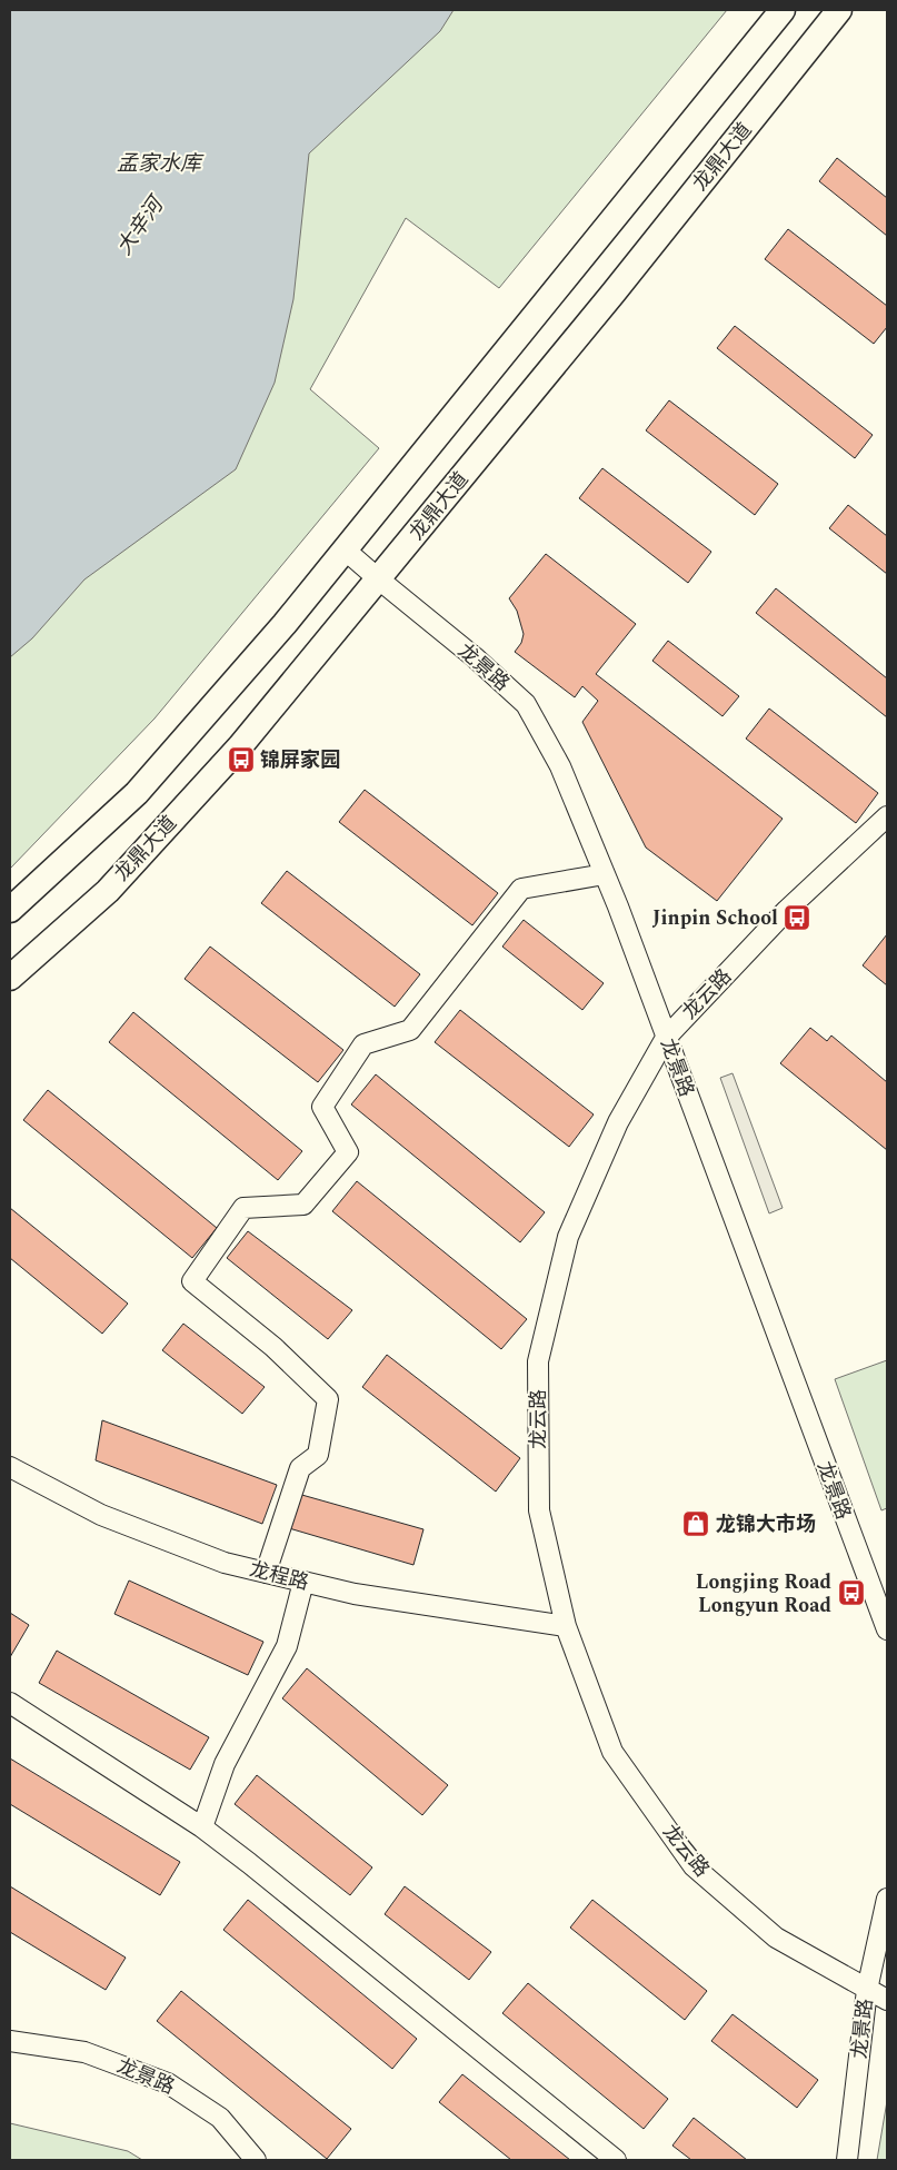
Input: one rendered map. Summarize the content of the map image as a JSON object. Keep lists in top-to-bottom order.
{
  "streets": {
    "main road": ["龙鼎大道"],
    "street": ["龙景路", "龙云路", "龙程路"]
  },
  "crossings": [
    ["龙鼎大道", "龙景路"],
    ["龙景路", "龙云路"],
    ["龙云路", "龙程路"]
  ],
  "water": ["孟家水库", "大辛河"],
  "places": {
    "bus stop": ["锦屏家园", "Jinpin School", "Longjing Road Longyun Road"],
    "shop": ["龙锦大市场"]
  }
}
